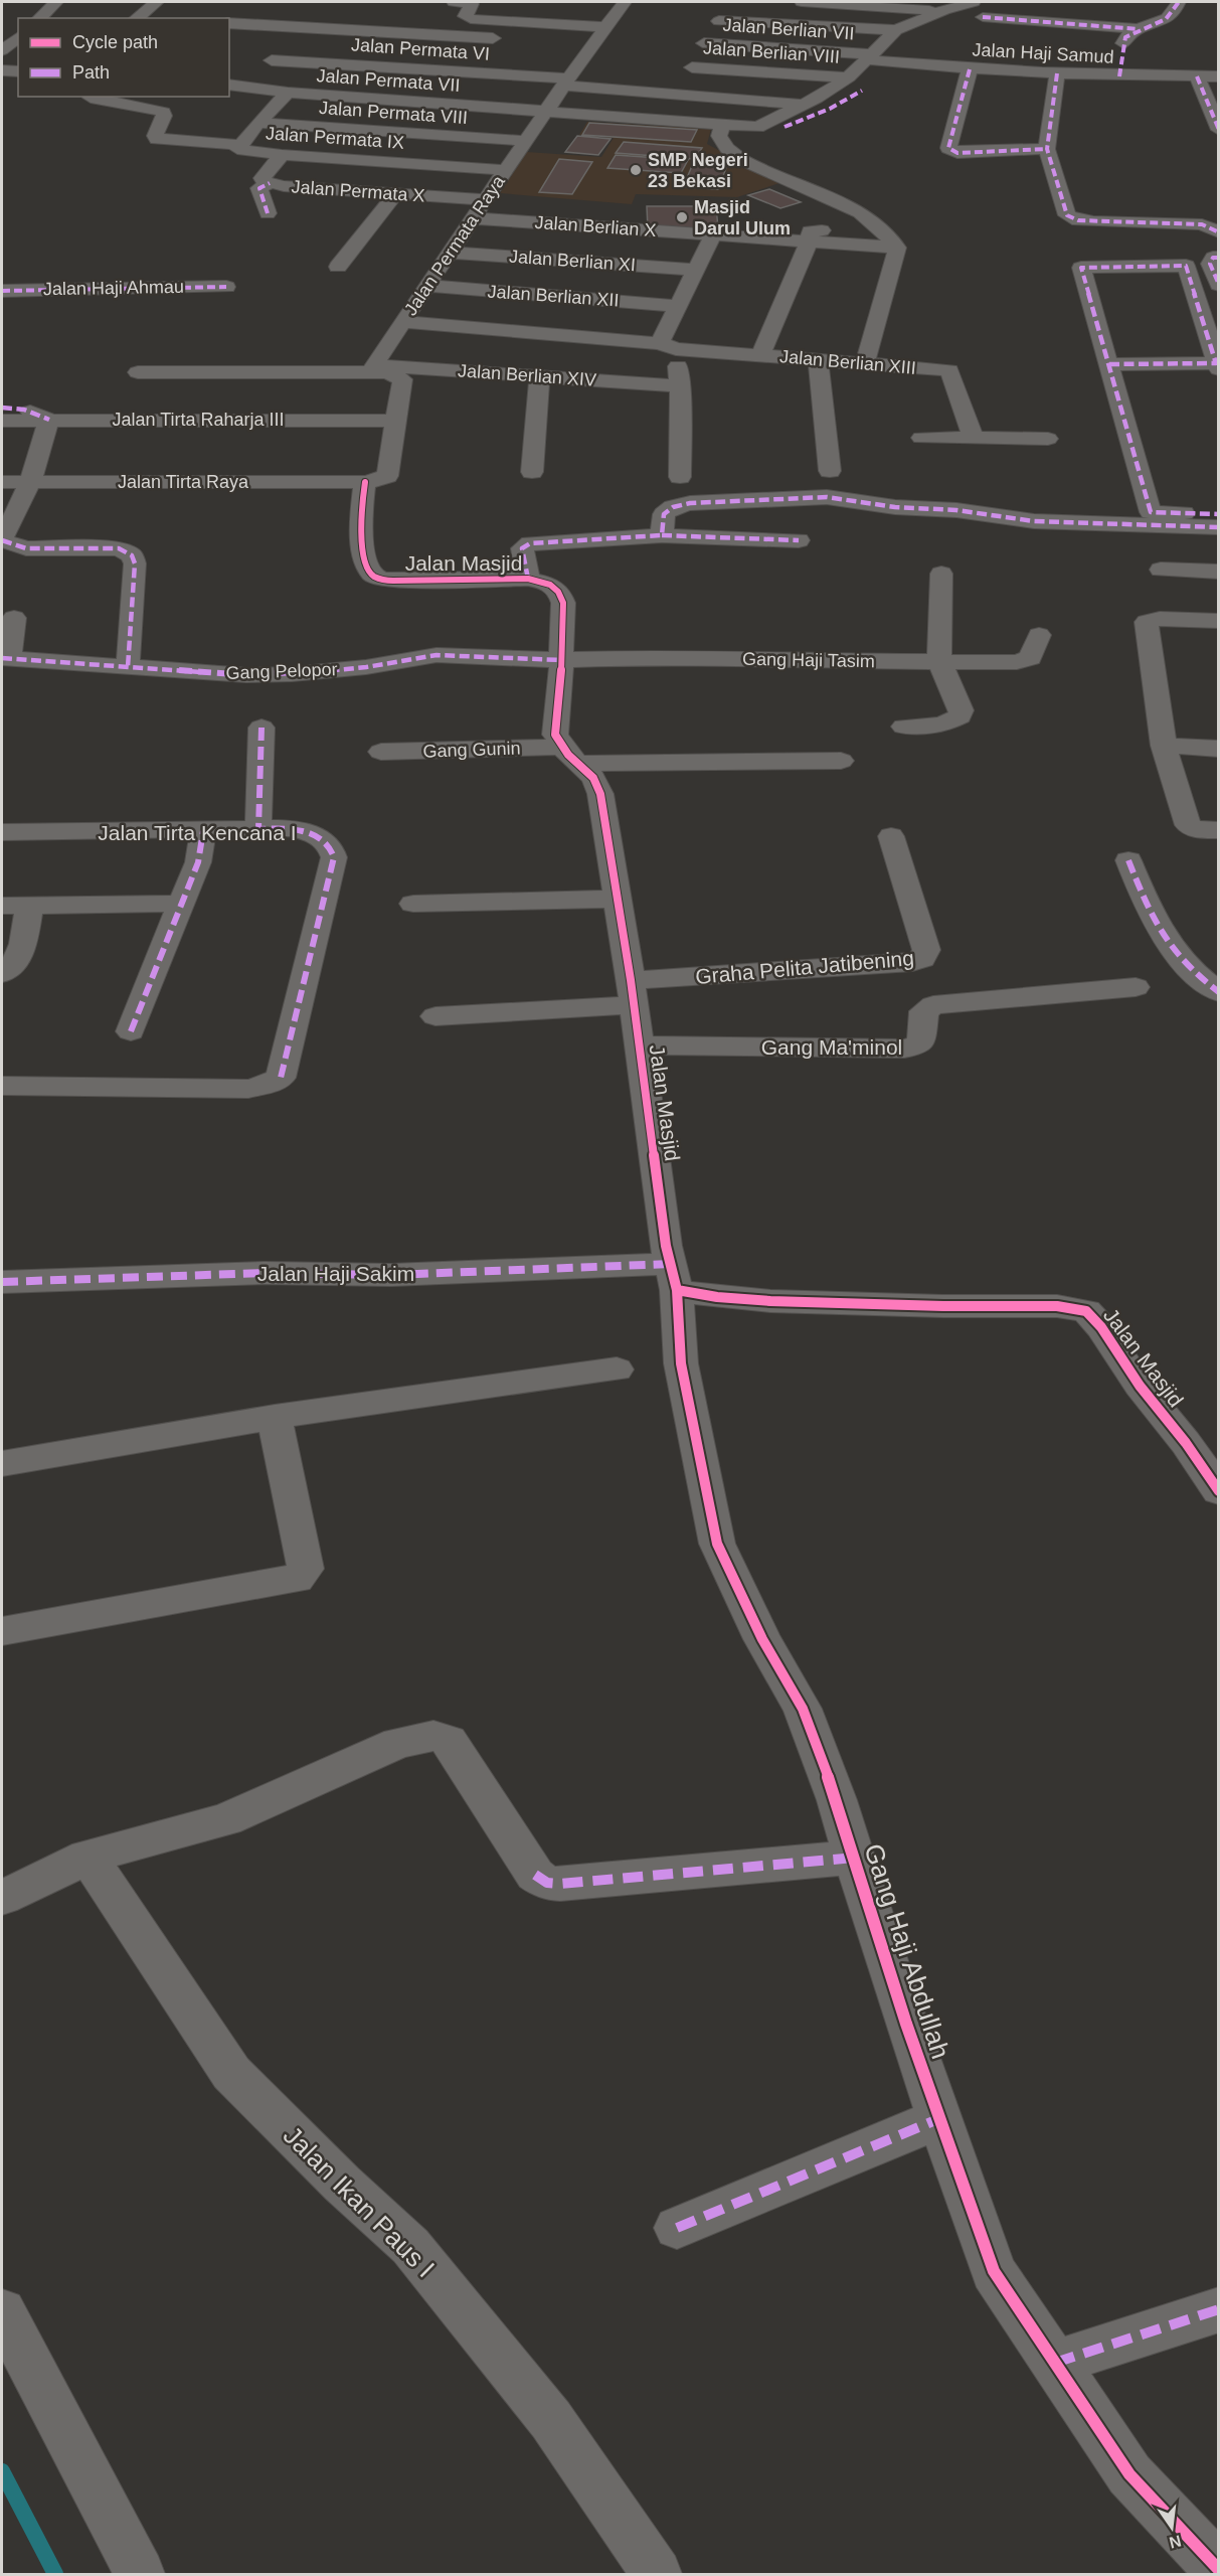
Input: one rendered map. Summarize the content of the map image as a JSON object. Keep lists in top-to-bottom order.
{
  "streets": {
    "street": [
      "Jalan Berlian VII",
      "Jalan Permata VI",
      "Jalan Berlian VIII",
      "Jalan Haji Samud",
      "Jalan Permata VII",
      "Jalan Permata VIII",
      "Jalan Permata IX",
      "Jalan Permata X",
      "Jalan Berlian X",
      "Jalan Permata Raya",
      "Jalan Berlian XI",
      "Jalan Haji Ahmau",
      "Jalan Berlian XII",
      "Jalan Berlian XIII",
      "Jalan Berlian XIV",
      "Jalan Tirta Raharja III",
      "Jalan Tirta Raya",
      "Jalan Masjid",
      "Gang Haji Tasim",
      "Gang Pelopor",
      "Gang Gunin",
      "Jalan Tirta Kencana I",
      "Graha Pelita Jatibening",
      "Gang Ma'minol",
      "Jalan Haji Sakim",
      "Gang Haji Abdullah",
      "Jalan Ikan Paus I"
    ]
  },
  "crossings": [
    ["Jalan Berlian VII", "Jalan Haji Samud"],
    ["Jalan Permata VI", "Jalan Permata VII"],
    ["Jalan Permata VI", "Jalan Permata Raya"],
    ["Jalan Permata VII", "Jalan Permata IX"],
    ["Jalan Permata VII", "Jalan Permata Raya"],
    ["Jalan Permata VIII", "Jalan Permata IX"],
    ["Jalan Permata VIII", "Jalan Permata Raya"],
    ["Jalan Permata IX", "Jalan Permata X"],
    ["Jalan Permata IX", "Jalan Permata Raya"],
    ["Jalan Permata X", "Jalan Permata Raya"],
    ["Jalan Berlian X", "Jalan Permata Raya"],
    ["Jalan Permata Raya", "Jalan Berlian XI"],
    ["Jalan Permata Raya", "Jalan Berlian XII"],
    ["Jalan Permata Raya", "Jalan Berlian XIII"],
    ["Jalan Permata Raya", "Jalan Berlian XIV"],
    ["Jalan Tirta Raya", "Jalan Masjid"],
    ["Jalan Masjid", "Gang Haji Tasim"],
    ["Jalan Masjid", "Gang Pelopor"],
    ["Jalan Masjid", "Gang Gunin"],
    ["Jalan Masjid", "Graha Pelita Jatibening"],
    ["Jalan Masjid", "Gang Ma'minol"],
    ["Jalan Masjid", "Jalan Haji Sakim"],
    ["Jalan Masjid", "Gang Haji Abdullah"],
    ["Gang Haji Tasim", "Gang Pelopor"],
    ["Jalan Haji Sakim", "Gang Haji Abdullah"]
  ],
  "places": ["SMP Negeri 23 Bekasi", "Masjid Darul Ulum"],
  "legend": ["Cycle path", "Path"],
  "north": "bottom"
}
